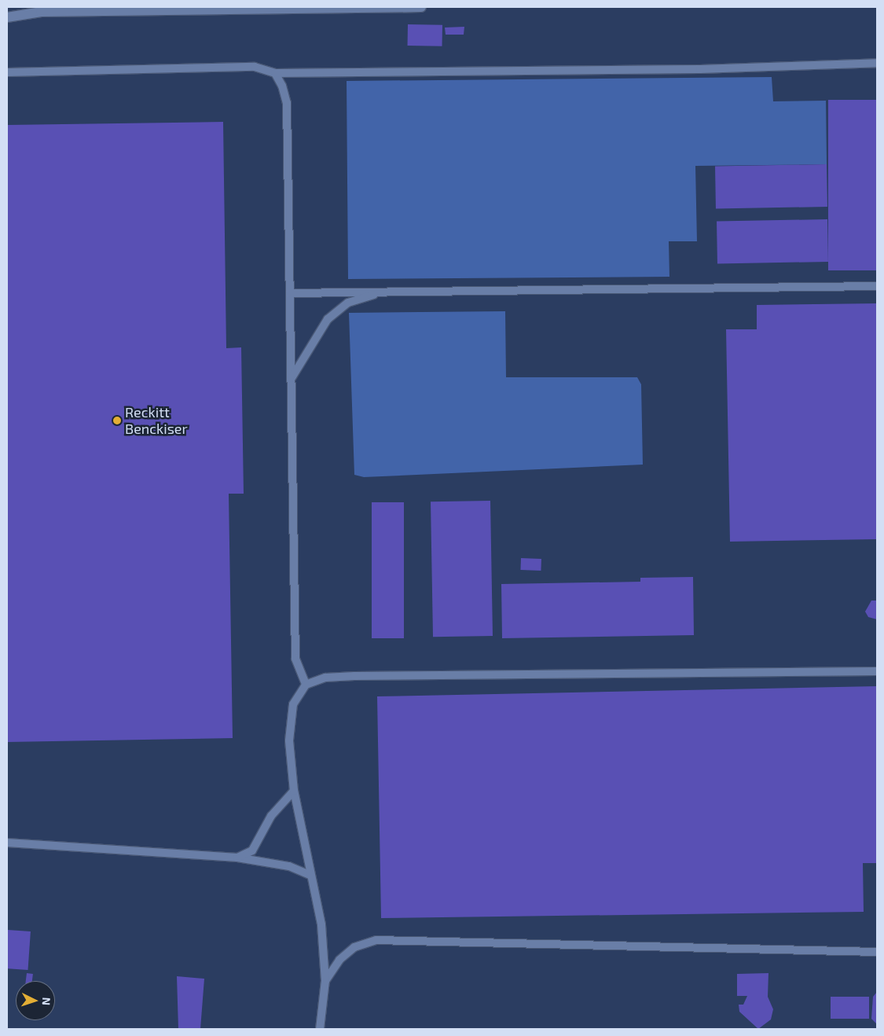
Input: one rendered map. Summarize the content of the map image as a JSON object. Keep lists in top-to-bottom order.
{
  "places": ["Reckitt Benckiser"],
  "north": "right"
}
